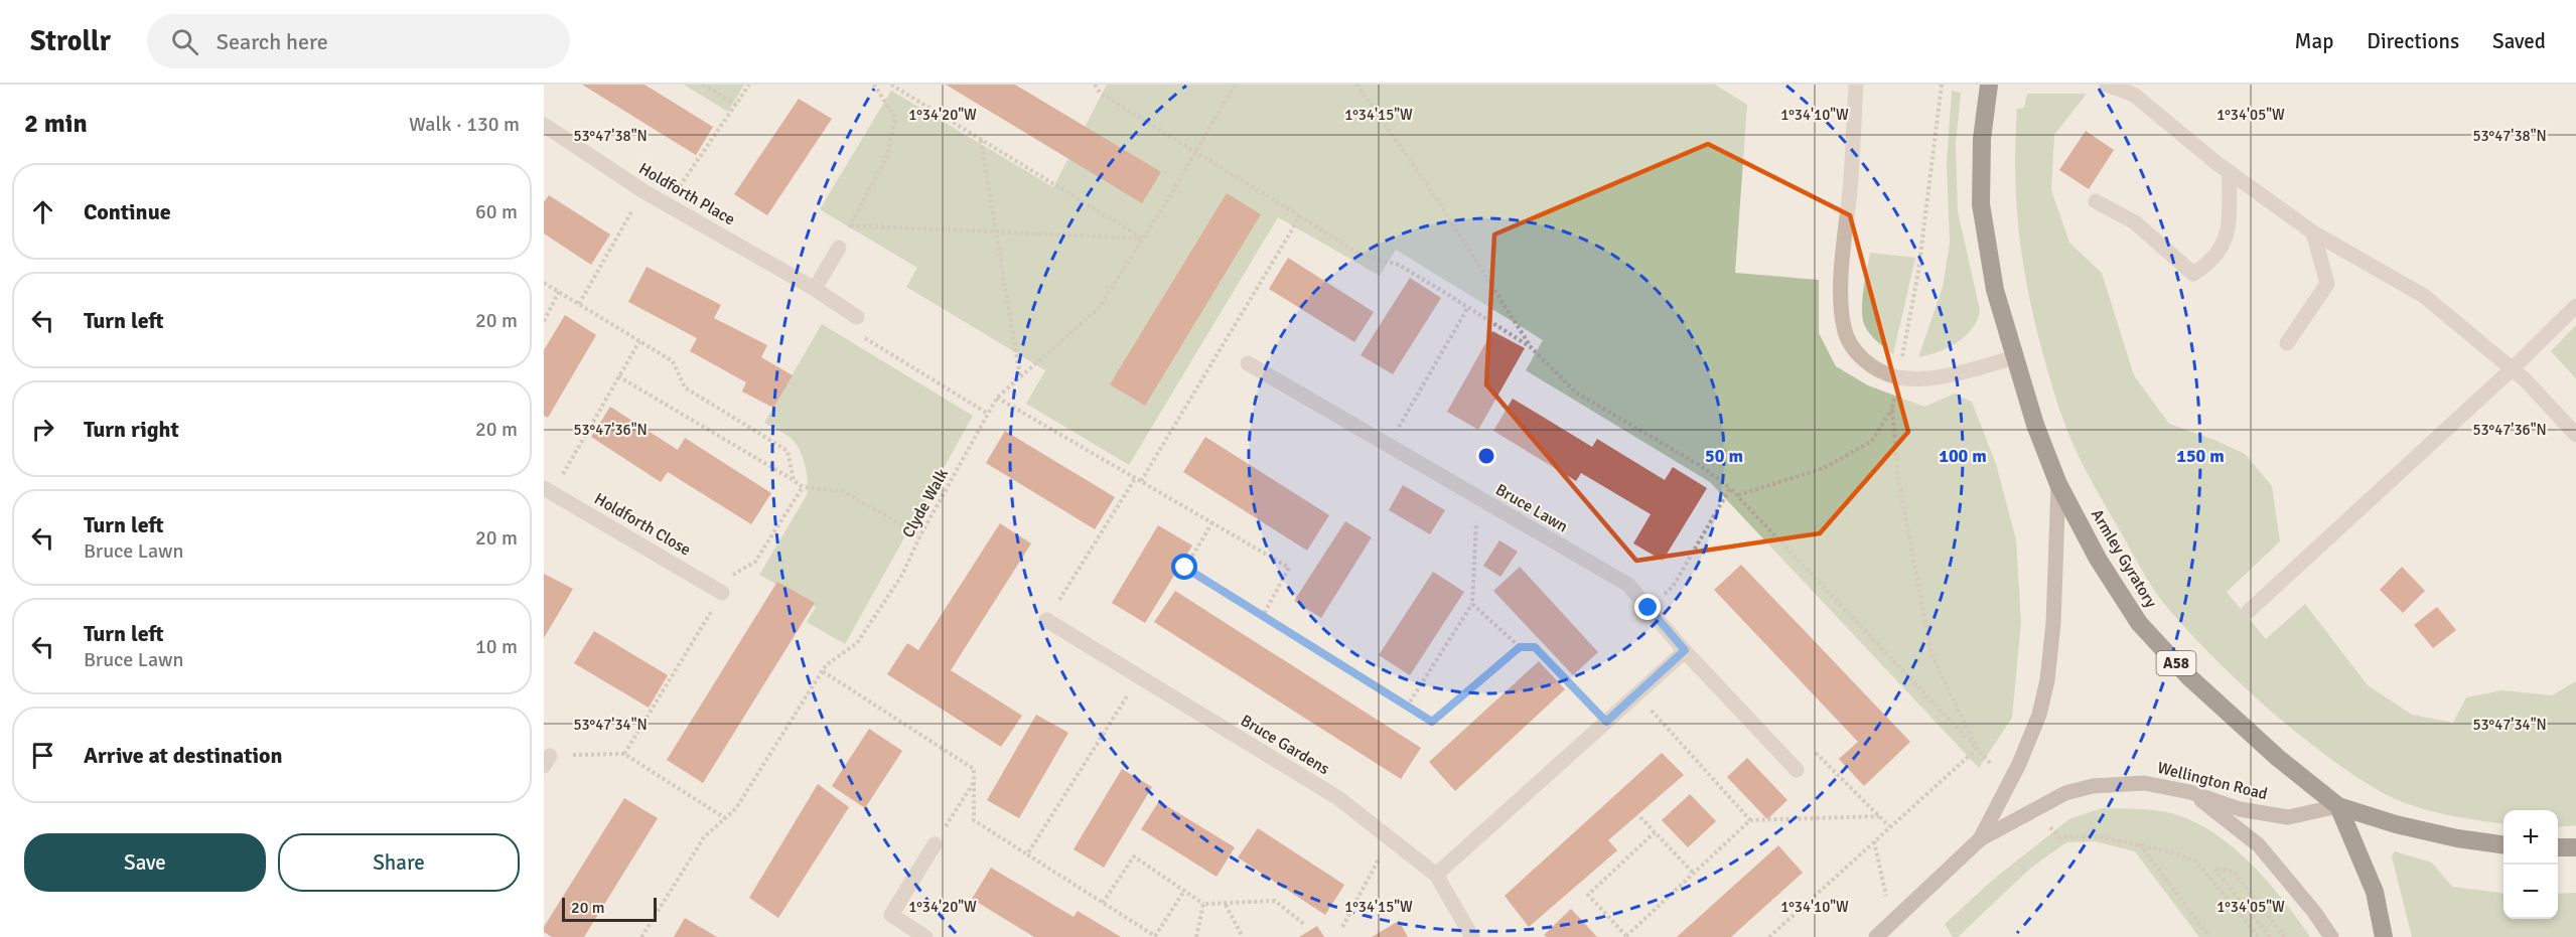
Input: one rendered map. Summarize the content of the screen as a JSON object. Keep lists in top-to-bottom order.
{
  "streets": {
    "highway": ["Armley Gyratory", "A58"],
    "main road": ["Wellington Road"],
    "street": [
      "Holdforth Place",
      "Bruce Lawn",
      "Holdforth Close",
      "Bruce Gardens"
    ],
    "path": ["Clyde Walk"]
  },
  "crossings": [
    ["Armley Gyratory", "A58"],
    ["Armley Gyratory", "Wellington Road"],
    ["A58", "Wellington Road"]
  ],
  "scale_bar": "20 m",
  "page": {
    "header": "Strollr",
    "search": "Search here",
    "nav": ["Map", "Directions", "Saved"],
    "heading": ["2 min", "Walk · 130 m"],
    "list": [
      ["Continue", "60 m"],
      ["Turn left", "20 m"],
      ["Turn right", "20 m"],
      ["Turn left", "Bruce Lawn", "20 m"],
      ["Turn left", "Bruce Lawn", "10 m"],
      "Arrive at destination"
    ],
    "map_buttons": ["+", "−"],
    "buttons": ["Save", "Share"],
    "scale": "20 m"
  },
  "coordinates": [
    "1°34'20\"W",
    "1°34'15\"W",
    "1°34'10\"W",
    "1°34'05\"W",
    "53°47'38\"N",
    "53°47'36\"N",
    "53°47'34\"N"
  ],
  "rings": ["50 m", "100 m", "150 m"]
}
